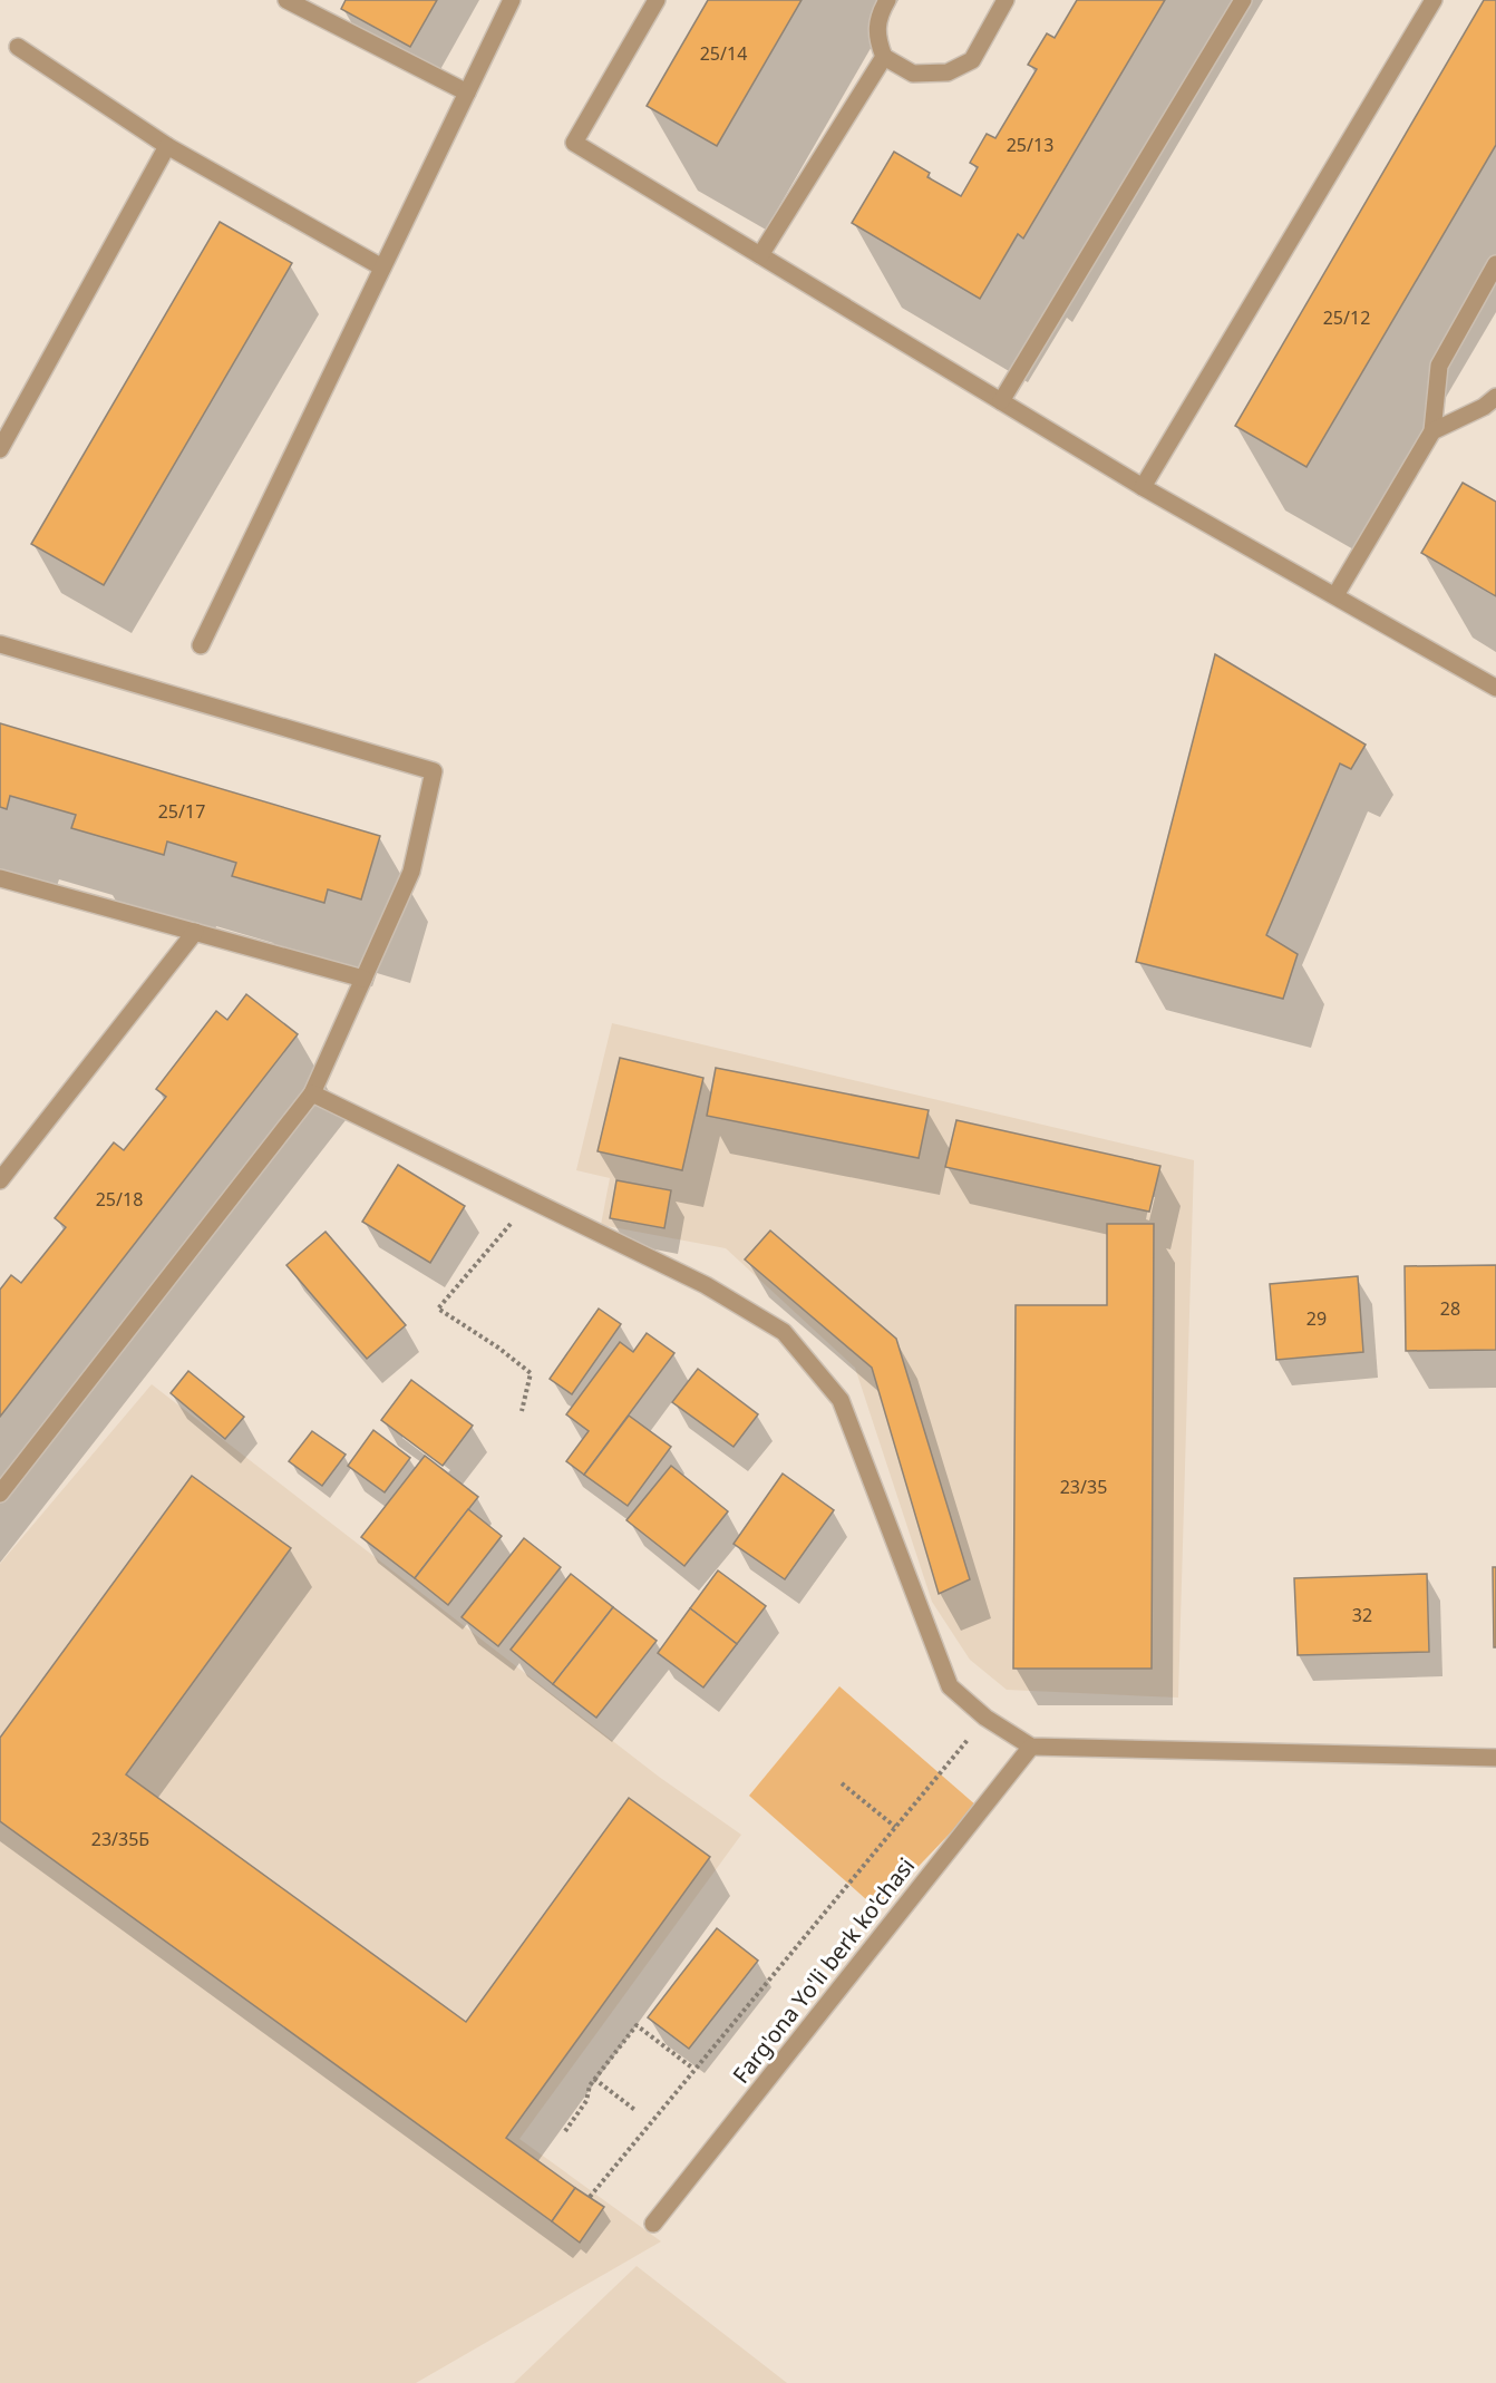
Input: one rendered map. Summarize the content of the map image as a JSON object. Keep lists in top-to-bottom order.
{
  "streets": {
    "street": ["Farg'ona Yo'li berk ko'chasi"]
  },
  "house_numbers": [
    "25/14",
    "25/13",
    "25/12",
    "25/17",
    "25/18",
    "28",
    "29",
    "23/35",
    "32",
    "23/35Б"
  ]
}
